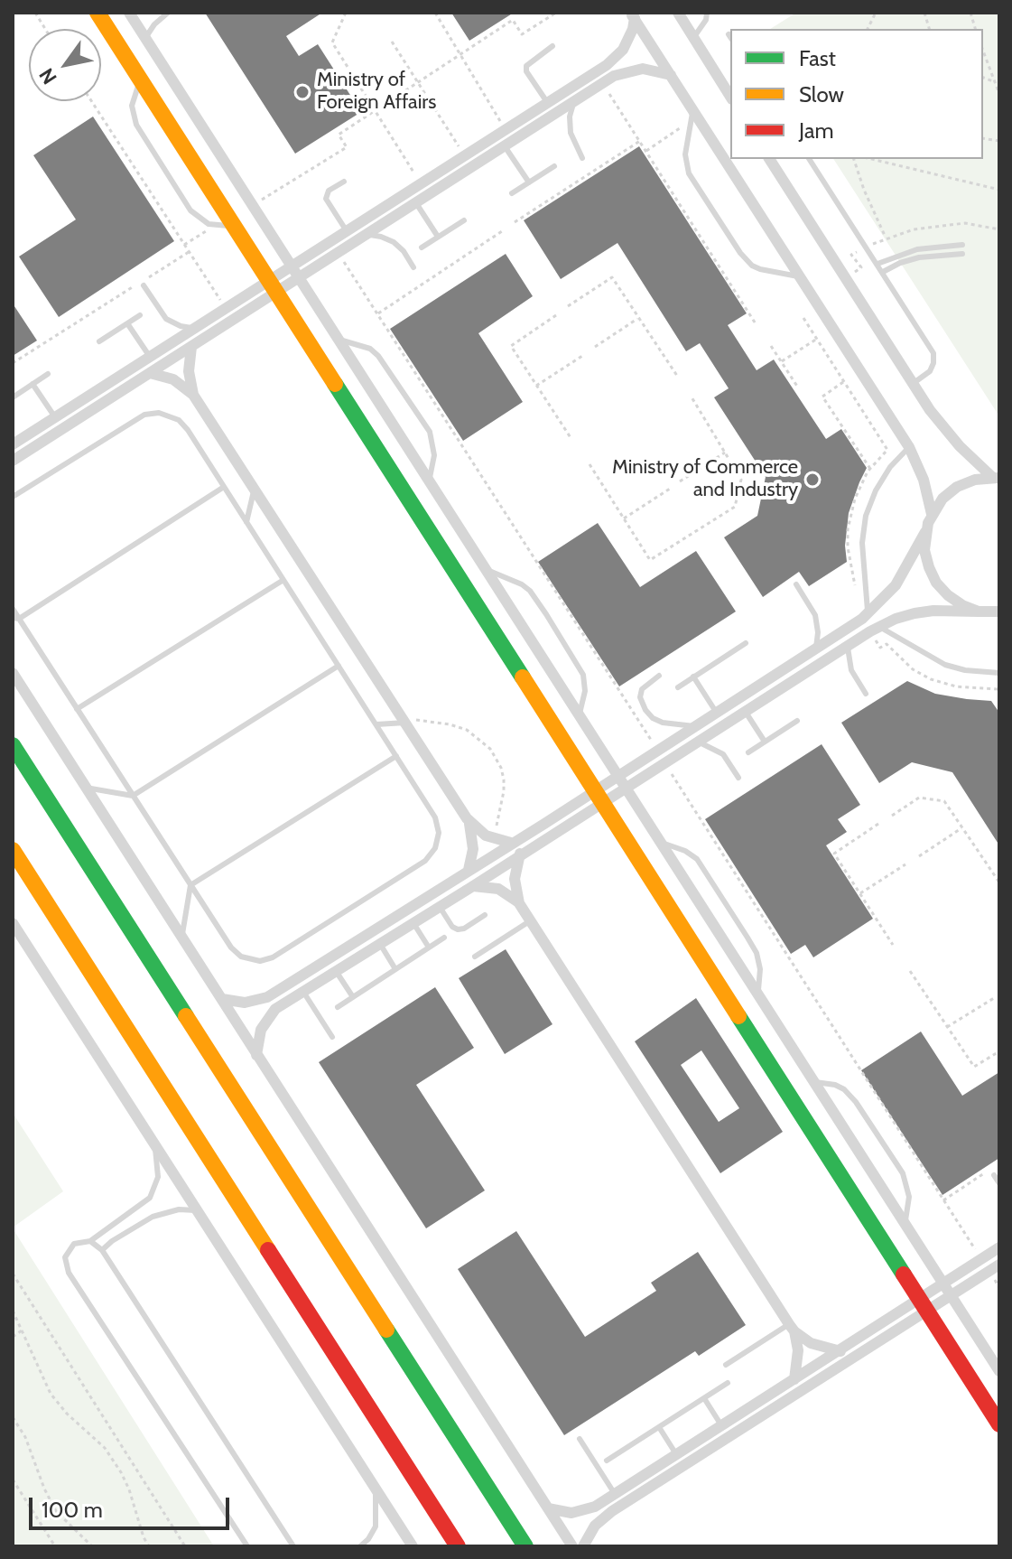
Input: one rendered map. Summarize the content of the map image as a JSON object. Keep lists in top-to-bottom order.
{
  "places": ["Ministry of Foreign Affairs", "Ministry of Commerce and Industry"],
  "legend": ["Fast", "Slow", "Jam"],
  "scale_bar": "100 m",
  "north": "bottom left"
}
